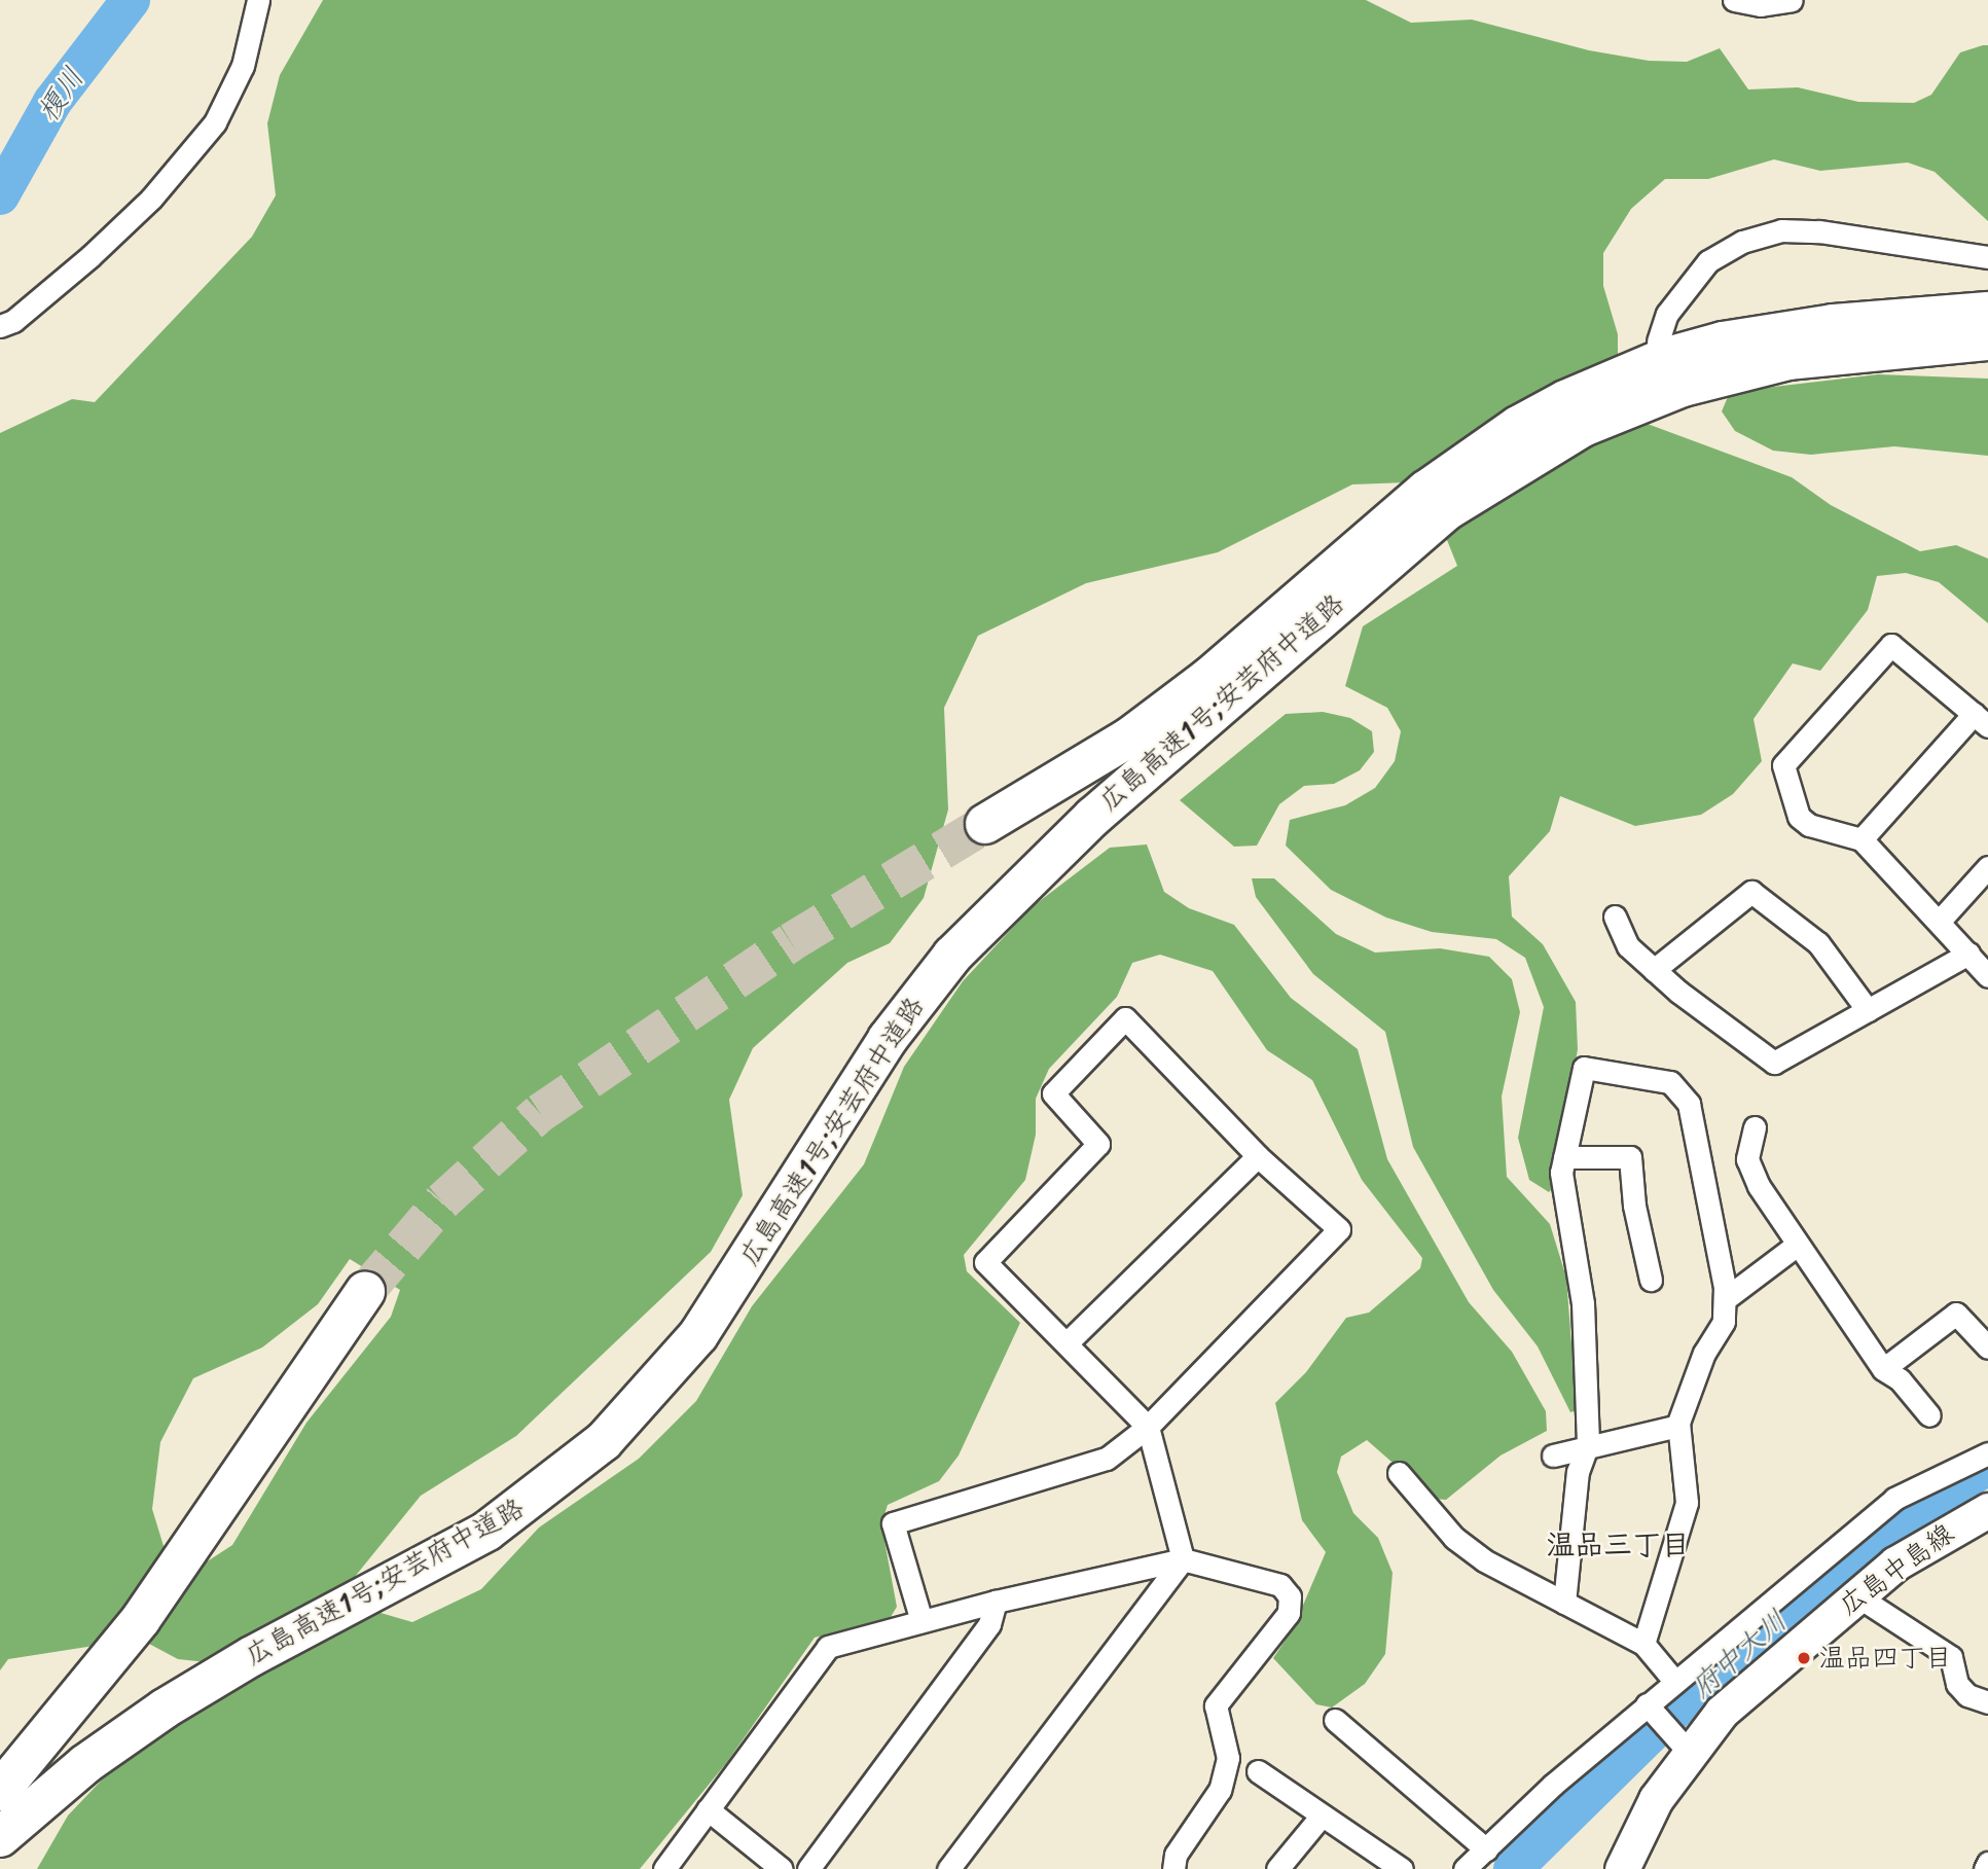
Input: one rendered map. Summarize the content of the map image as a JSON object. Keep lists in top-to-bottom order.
{
  "streets": {
    "highway": ["広島高速1号;安芸府中道路"],
    "main road": ["広島中島線"]
  },
  "districts": ["温品三丁目"],
  "water": ["榎川", "府中大川"],
  "places": ["温品四丁目"]
}
